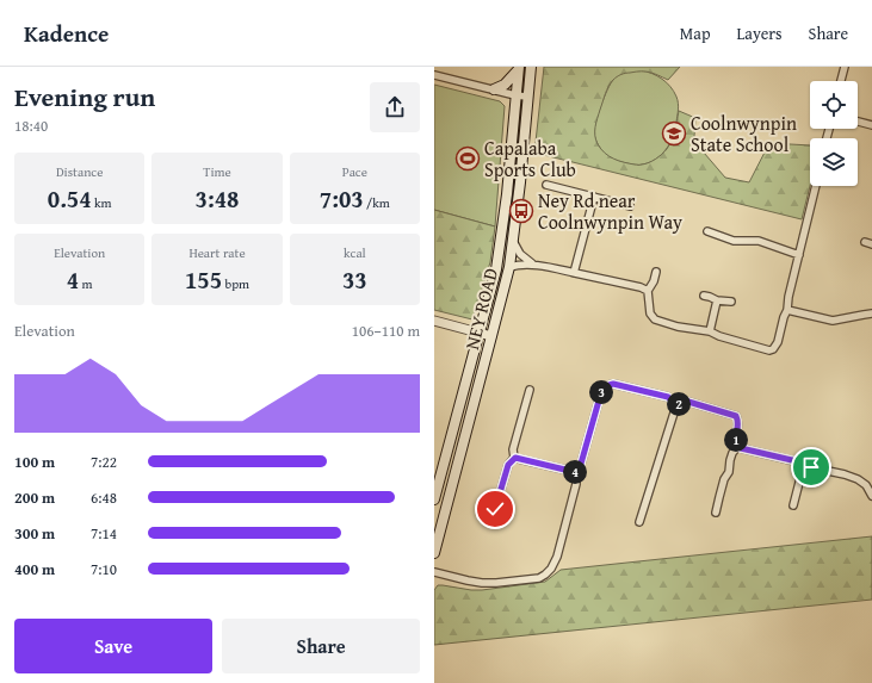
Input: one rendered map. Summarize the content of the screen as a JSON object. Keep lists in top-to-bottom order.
{
  "streets": {
    "main road": ["NEY ROAD"]
  },
  "places": {
    "school or university": ["Coolnwynpin State School"],
    "sports": ["Capalaba Sports Club"],
    "bus stop": ["Ney Rd near Coolnwynpin Way"]
  },
  "page": {
    "header": "Kadence",
    "nav": ["Map", "Layers", "Share"],
    "heading": ["Evening run", "18:40"],
    "stats": [
      ["Distance", "0.54 km"],
      ["Time", "3:48"],
      ["Pace", "7:03 /km"],
      ["Elevation", "4 m"],
      ["Heart rate", "155 bpm"],
      ["kcal", "33"]
    ],
    "chart": ["Elevation", "106–110 m"],
    "pins": [
      "3",
      "2",
      "1",
      "4"
    ],
    "list": [
      {
        "name": "100 m",
        "note": "7:22"
      },
      {
        "name": "200 m",
        "note": "6:48"
      },
      {
        "name": "300 m",
        "note": "7:14"
      },
      {
        "name": "400 m",
        "note": "7:10"
      }
    ],
    "buttons": ["Save", "Share"]
  }
}
